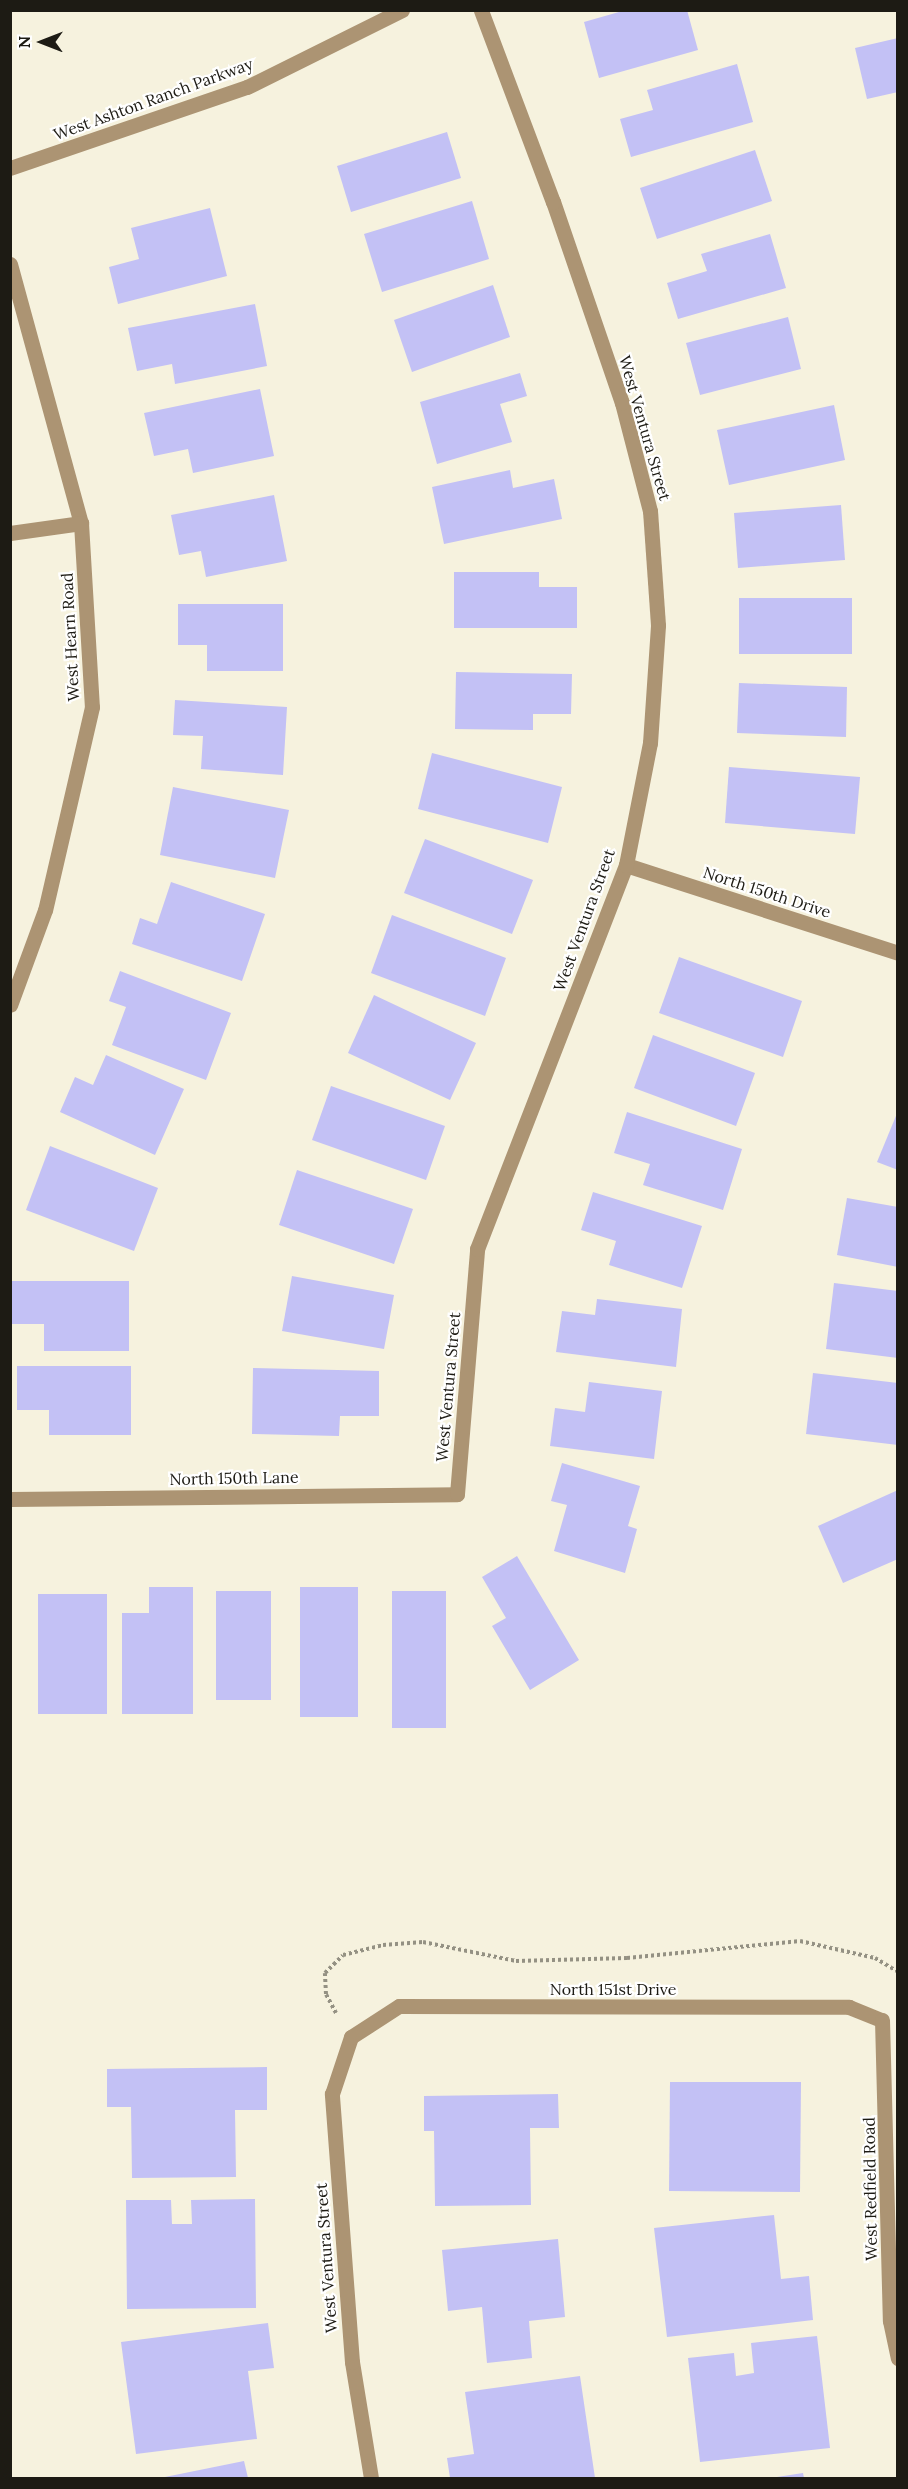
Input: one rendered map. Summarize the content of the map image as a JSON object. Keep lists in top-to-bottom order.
{
  "streets": {
    "street": [
      "West Ashton Ranch Parkway",
      "West Ventura Street",
      "West Hearn Road",
      "North 150th Drive",
      "North 150th Lane",
      "North 151st Drive",
      "West Redfield Road"
    ]
  },
  "crossings": [
    ["West Ventura Street", "North 150th Drive"],
    ["West Ventura Street", "North 150th Lane"],
    ["West Ventura Street", "North 151st Drive"],
    ["North 151st Drive", "West Redfield Road"]
  ],
  "north": "left"
}
